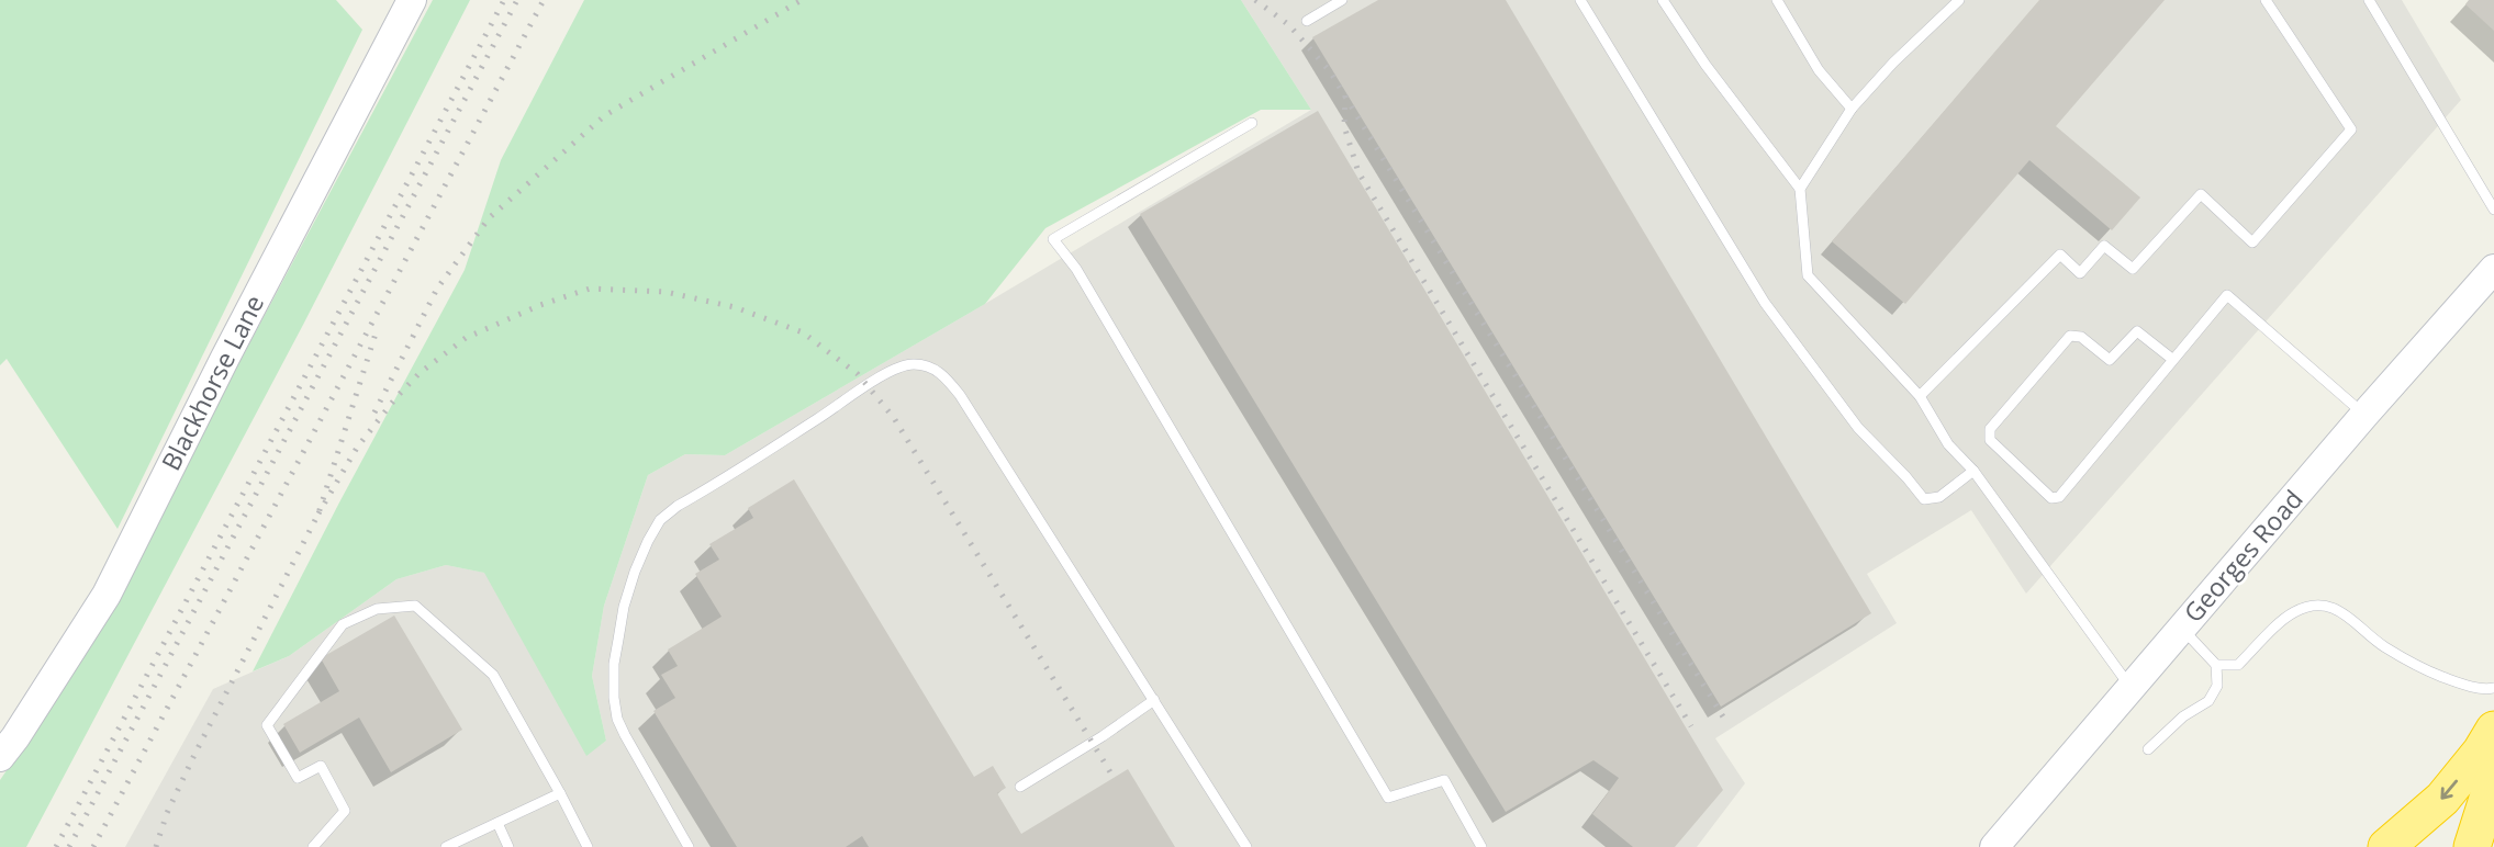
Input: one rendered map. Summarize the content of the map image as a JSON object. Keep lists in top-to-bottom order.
{
  "streets": {
    "street": ["Blackhorse Lane", "Georges Road"]
  }
}
